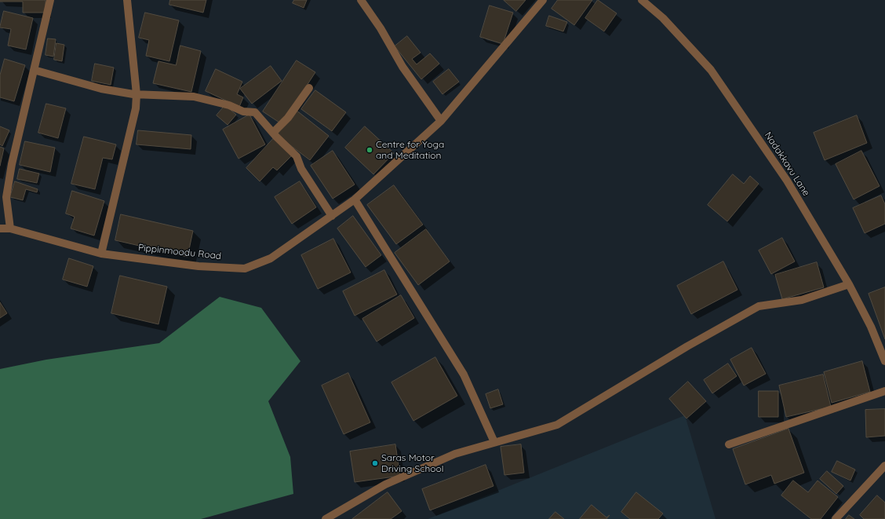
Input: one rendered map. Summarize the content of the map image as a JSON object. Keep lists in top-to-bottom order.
{
  "streets": {
    "street": ["Nadakkavu Lane", "Pippinmoodu Road"]
  },
  "places": ["Centre for Yoga and Meditation", "Saras Motor Driving School"]
}
